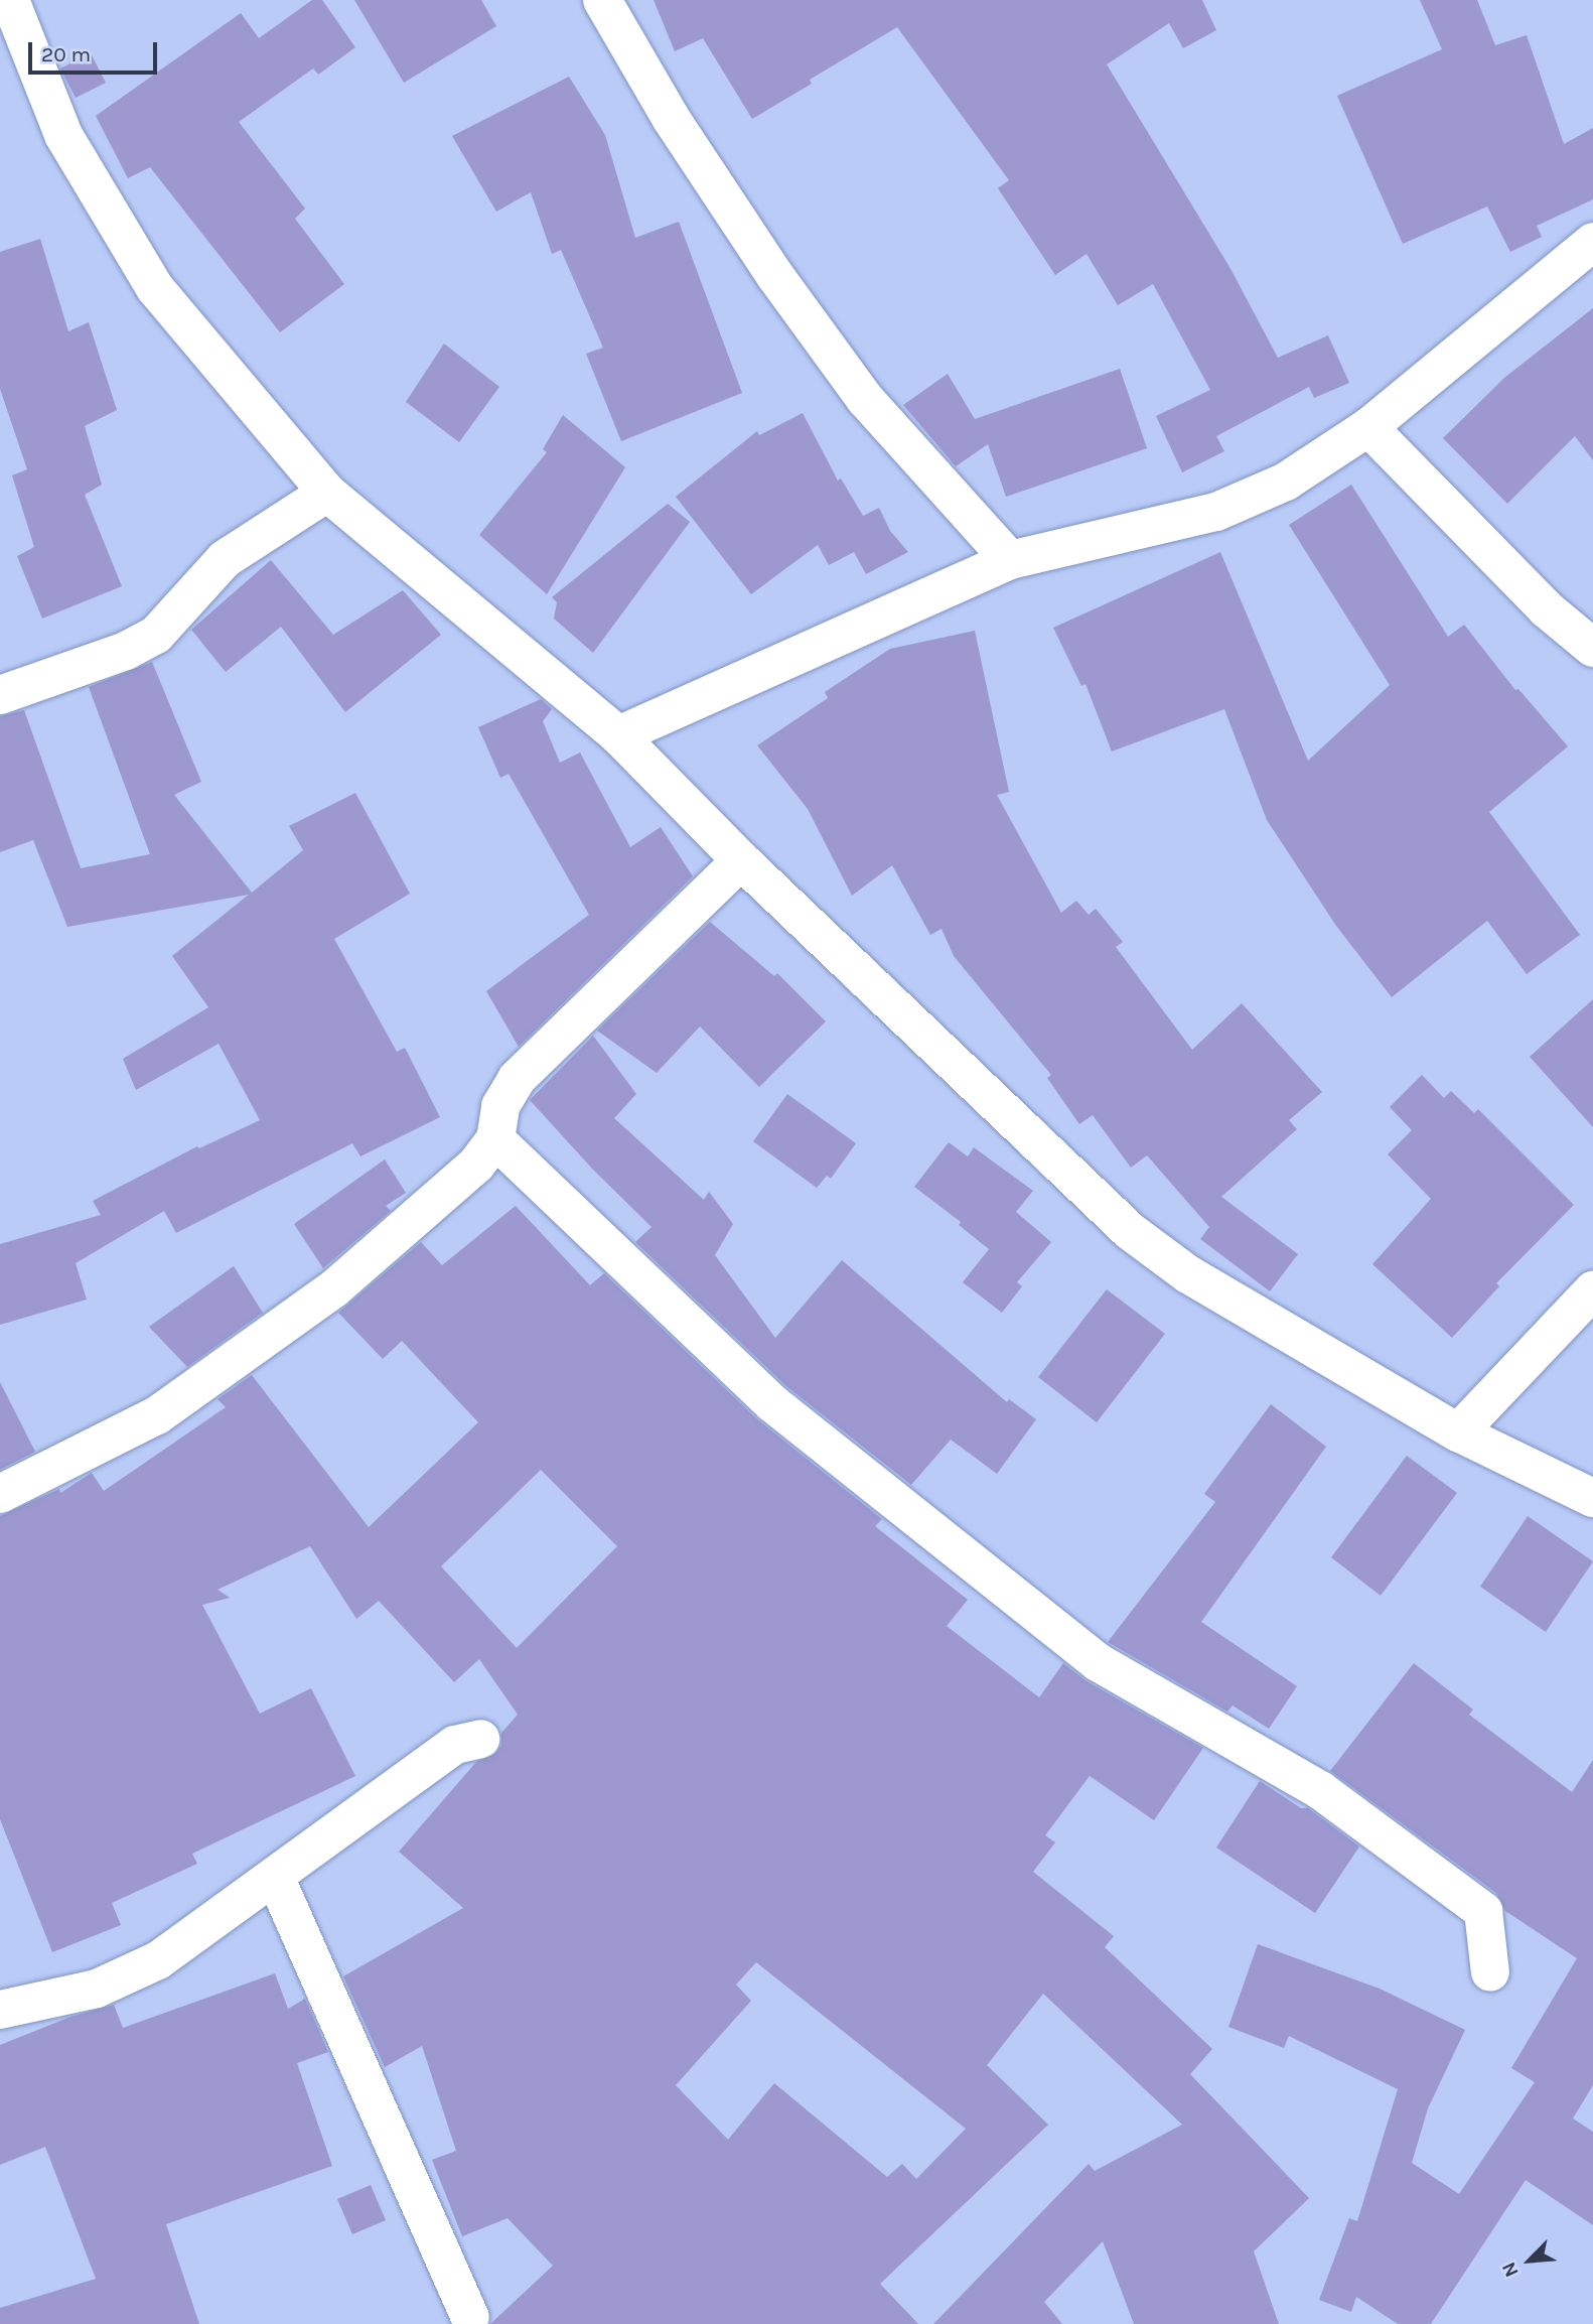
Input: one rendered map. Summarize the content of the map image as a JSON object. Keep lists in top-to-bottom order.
{
  "scale_bar": "20 m",
  "north": "bottom left"
}
